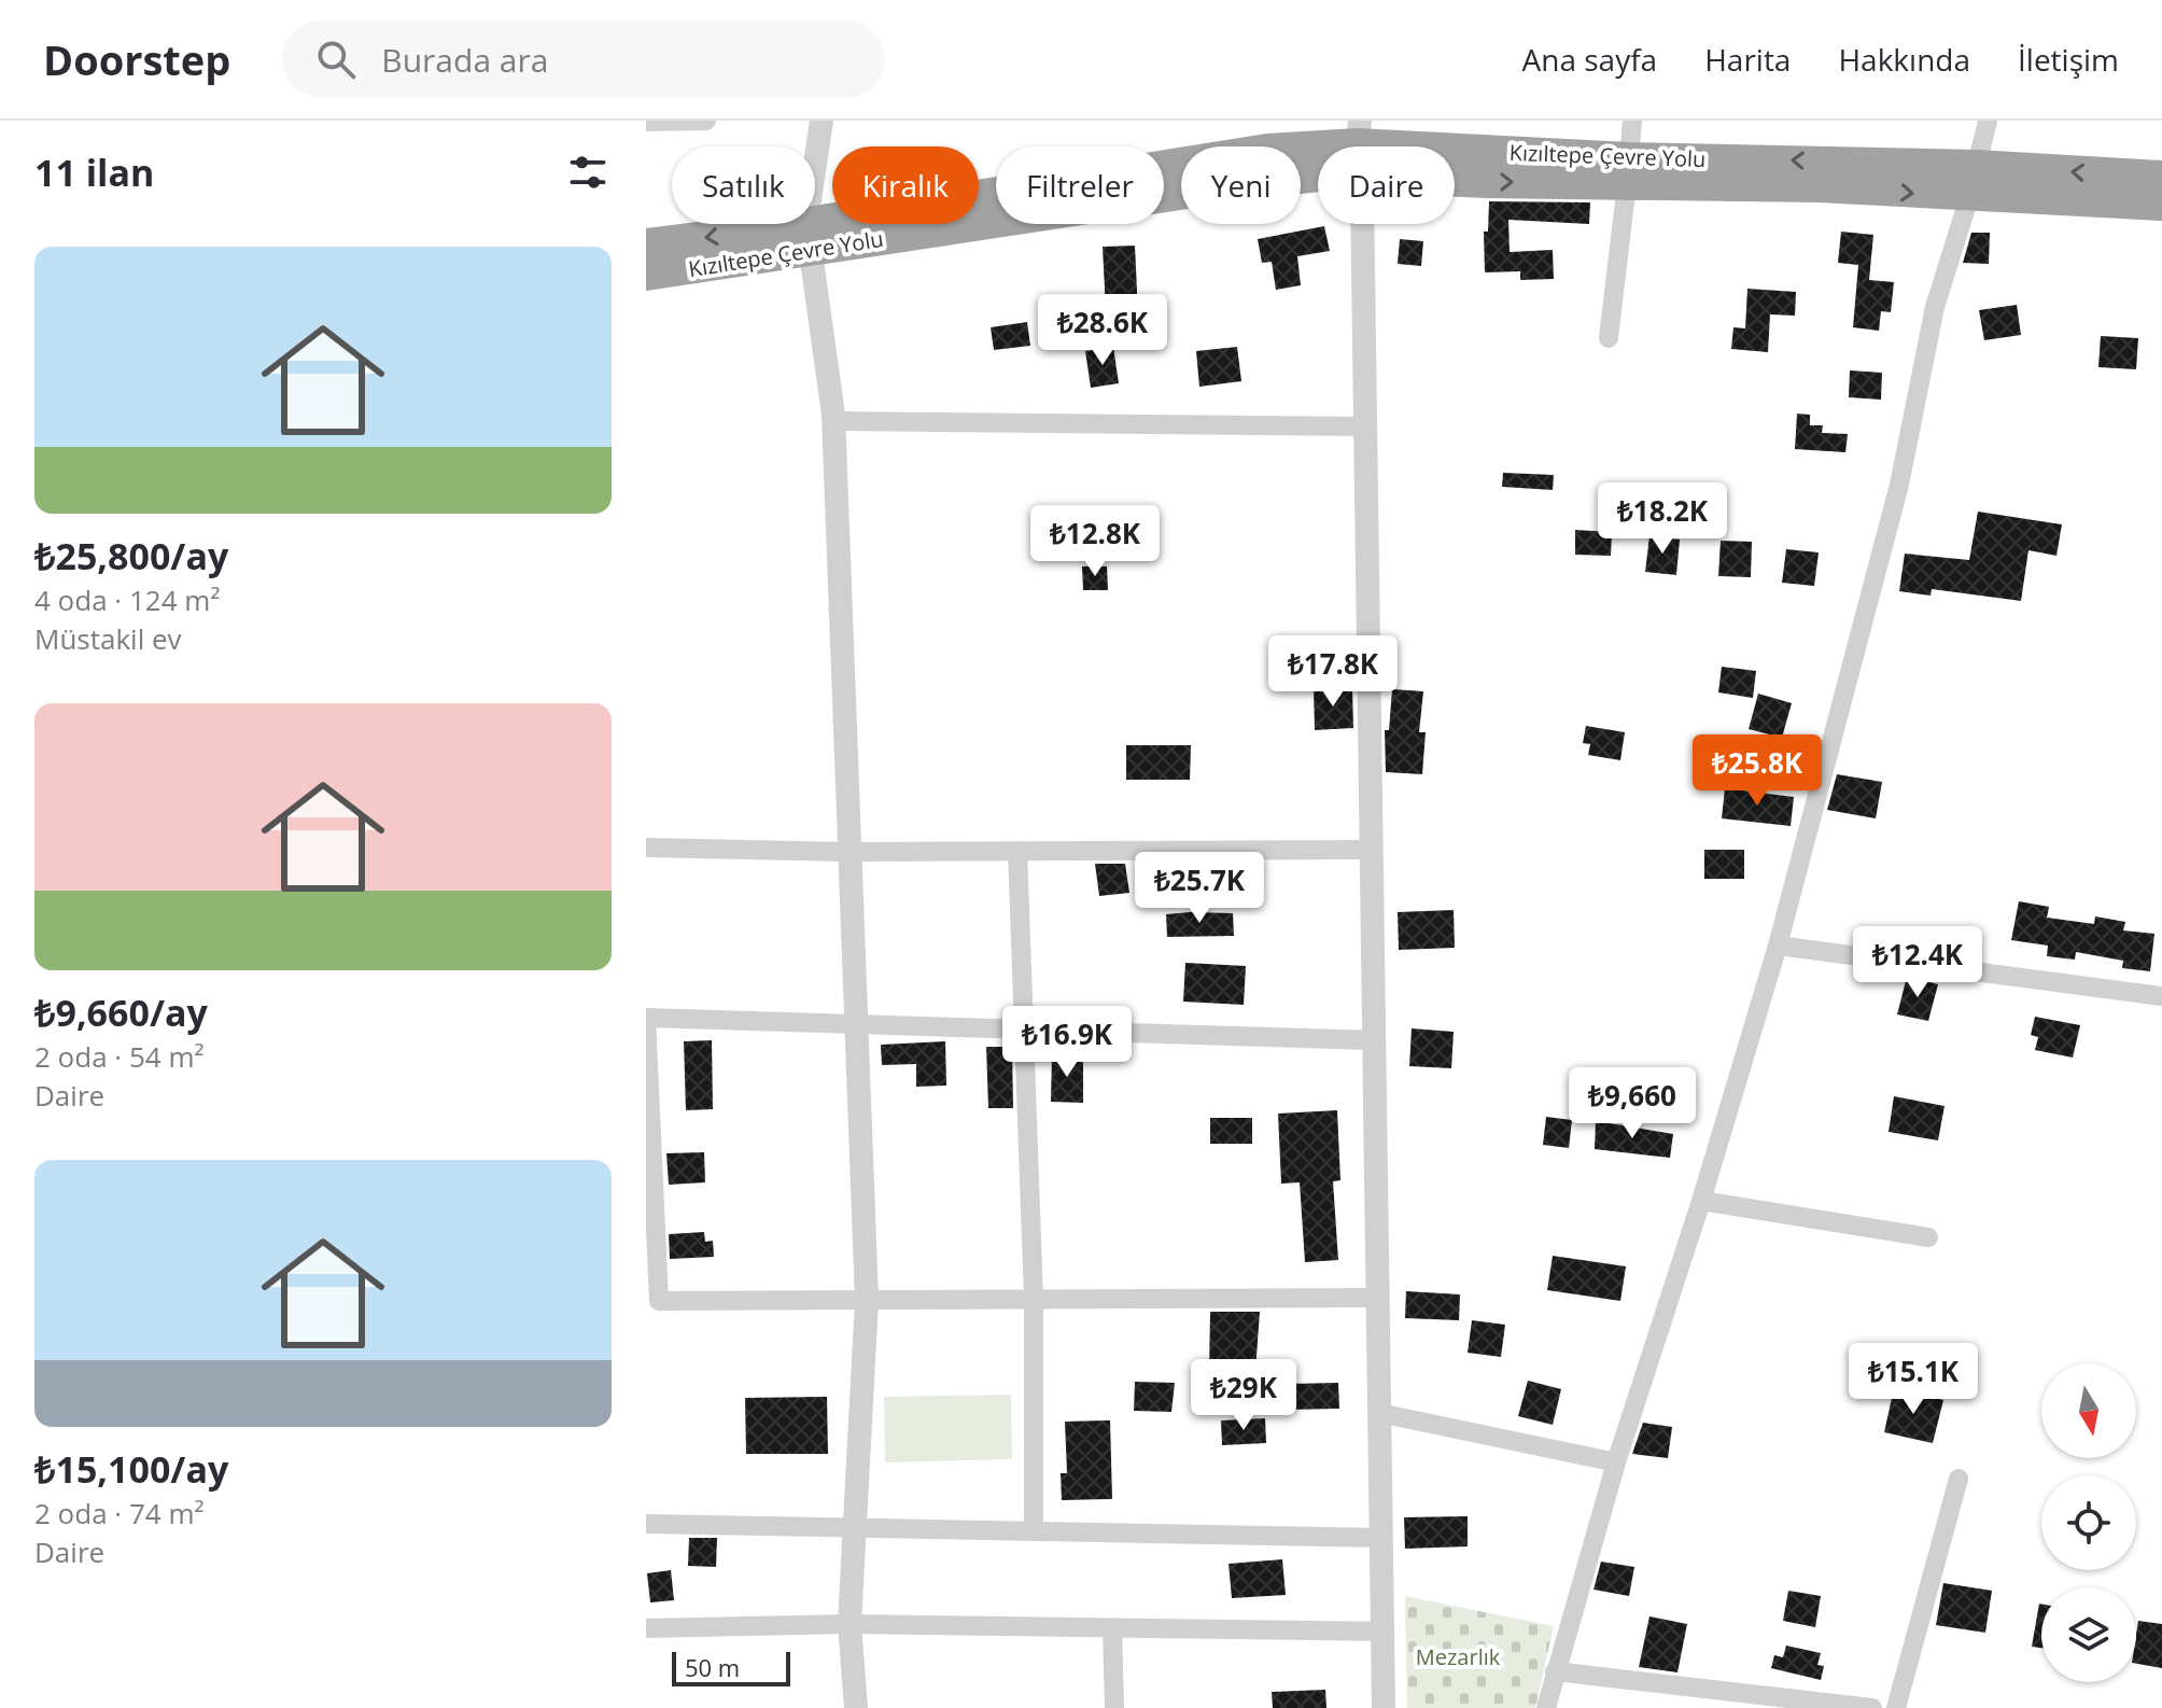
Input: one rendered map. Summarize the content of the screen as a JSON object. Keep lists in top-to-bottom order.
{
  "streets": {
    "highway": ["Kızıltepe Çevre Yolu"]
  },
  "parks": ["Mezarlık"],
  "scale_bar": "50 m",
  "north": "bottom",
  "page": {
    "header": "Doorstep",
    "search": "Burada ara",
    "nav": [
      "Ana sayfa",
      "Harita",
      "Hakkında",
      "İletişim"
    ],
    "heading": "11 ilan",
    "chip": [
      "Satılık",
      "Kiralık",
      "Filtreler",
      "Yeni",
      "Daire"
    ],
    "list": [
      {
        "name": "₺25,800/ay",
        "note": "4 oda · 124 m² · Müstakil ev"
      },
      {
        "name": "₺9,660/ay",
        "note": "2 oda · 54 m² · Daire"
      },
      {
        "name": "₺15,100/ay",
        "note": "2 oda · 74 m² · Daire"
      }
    ],
    "price": [
      "₺28.6K",
      "₺18.2K",
      "₺12.8K",
      "₺17.8K",
      "₺25.8K",
      "₺25.7K",
      "₺12.4K",
      "₺16.9K",
      "₺9,660",
      "₺15.1K",
      "₺29K"
    ],
    "scale": "50 m"
  }
}
